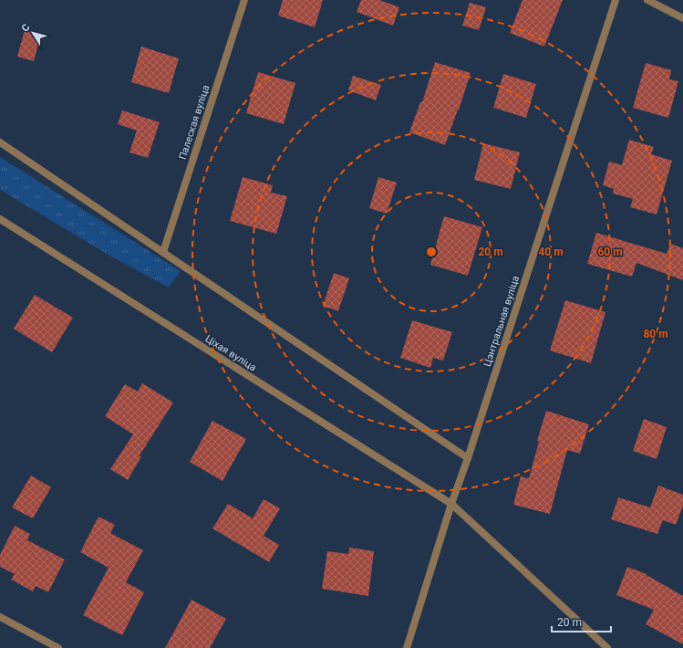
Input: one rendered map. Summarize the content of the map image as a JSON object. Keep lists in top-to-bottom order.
{
  "streets": {
    "street": ["Палеская вуліца", "Цэнтральная вуліца", "Ціхая вуліца"]
  },
  "crossings": [
    ["Цэнтральная вуліца", "Ціхая вуліца"]
  ],
  "scale_bar": "20 m",
  "north": "top left",
  "rings": [
    "20 m",
    "40 m",
    "60 m",
    "80 m"
  ]
}
